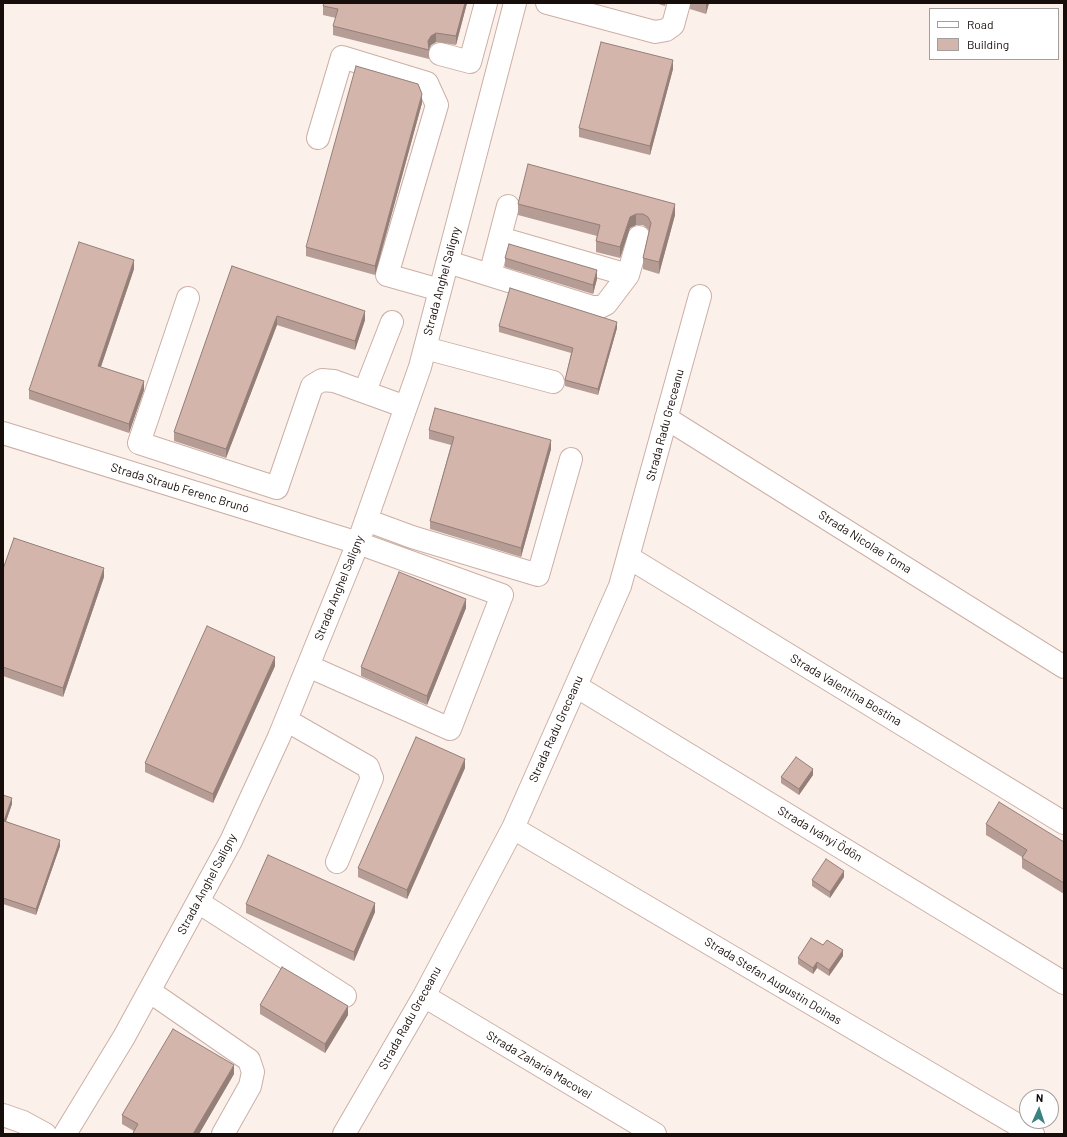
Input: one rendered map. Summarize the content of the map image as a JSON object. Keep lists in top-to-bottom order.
{
  "streets": {
    "street": [
      "Strada Anghel Saligny",
      "Strada Radu Greceanu",
      "Strada Straub Ferenc Brunó",
      "Strada Nicolae Toma",
      "Strada Valentina Bostina",
      "Strada Iványi Ödön",
      "Strada Stefan Augustin Doinas",
      "Strada Zaharia Macovei"
    ]
  },
  "crossings": [
    ["Strada Anghel Saligny", "Strada Straub Ferenc Brunó"],
    ["Strada Radu Greceanu", "Strada Nicolae Toma"],
    ["Strada Radu Greceanu", "Strada Valentina Bostina"],
    ["Strada Radu Greceanu", "Strada Iványi Ödön"],
    ["Strada Radu Greceanu", "Strada Stefan Augustin Doinas"],
    ["Strada Radu Greceanu", "Strada Zaharia Macovei"]
  ],
  "legend": ["Road", "Building"],
  "north": "top"
}
